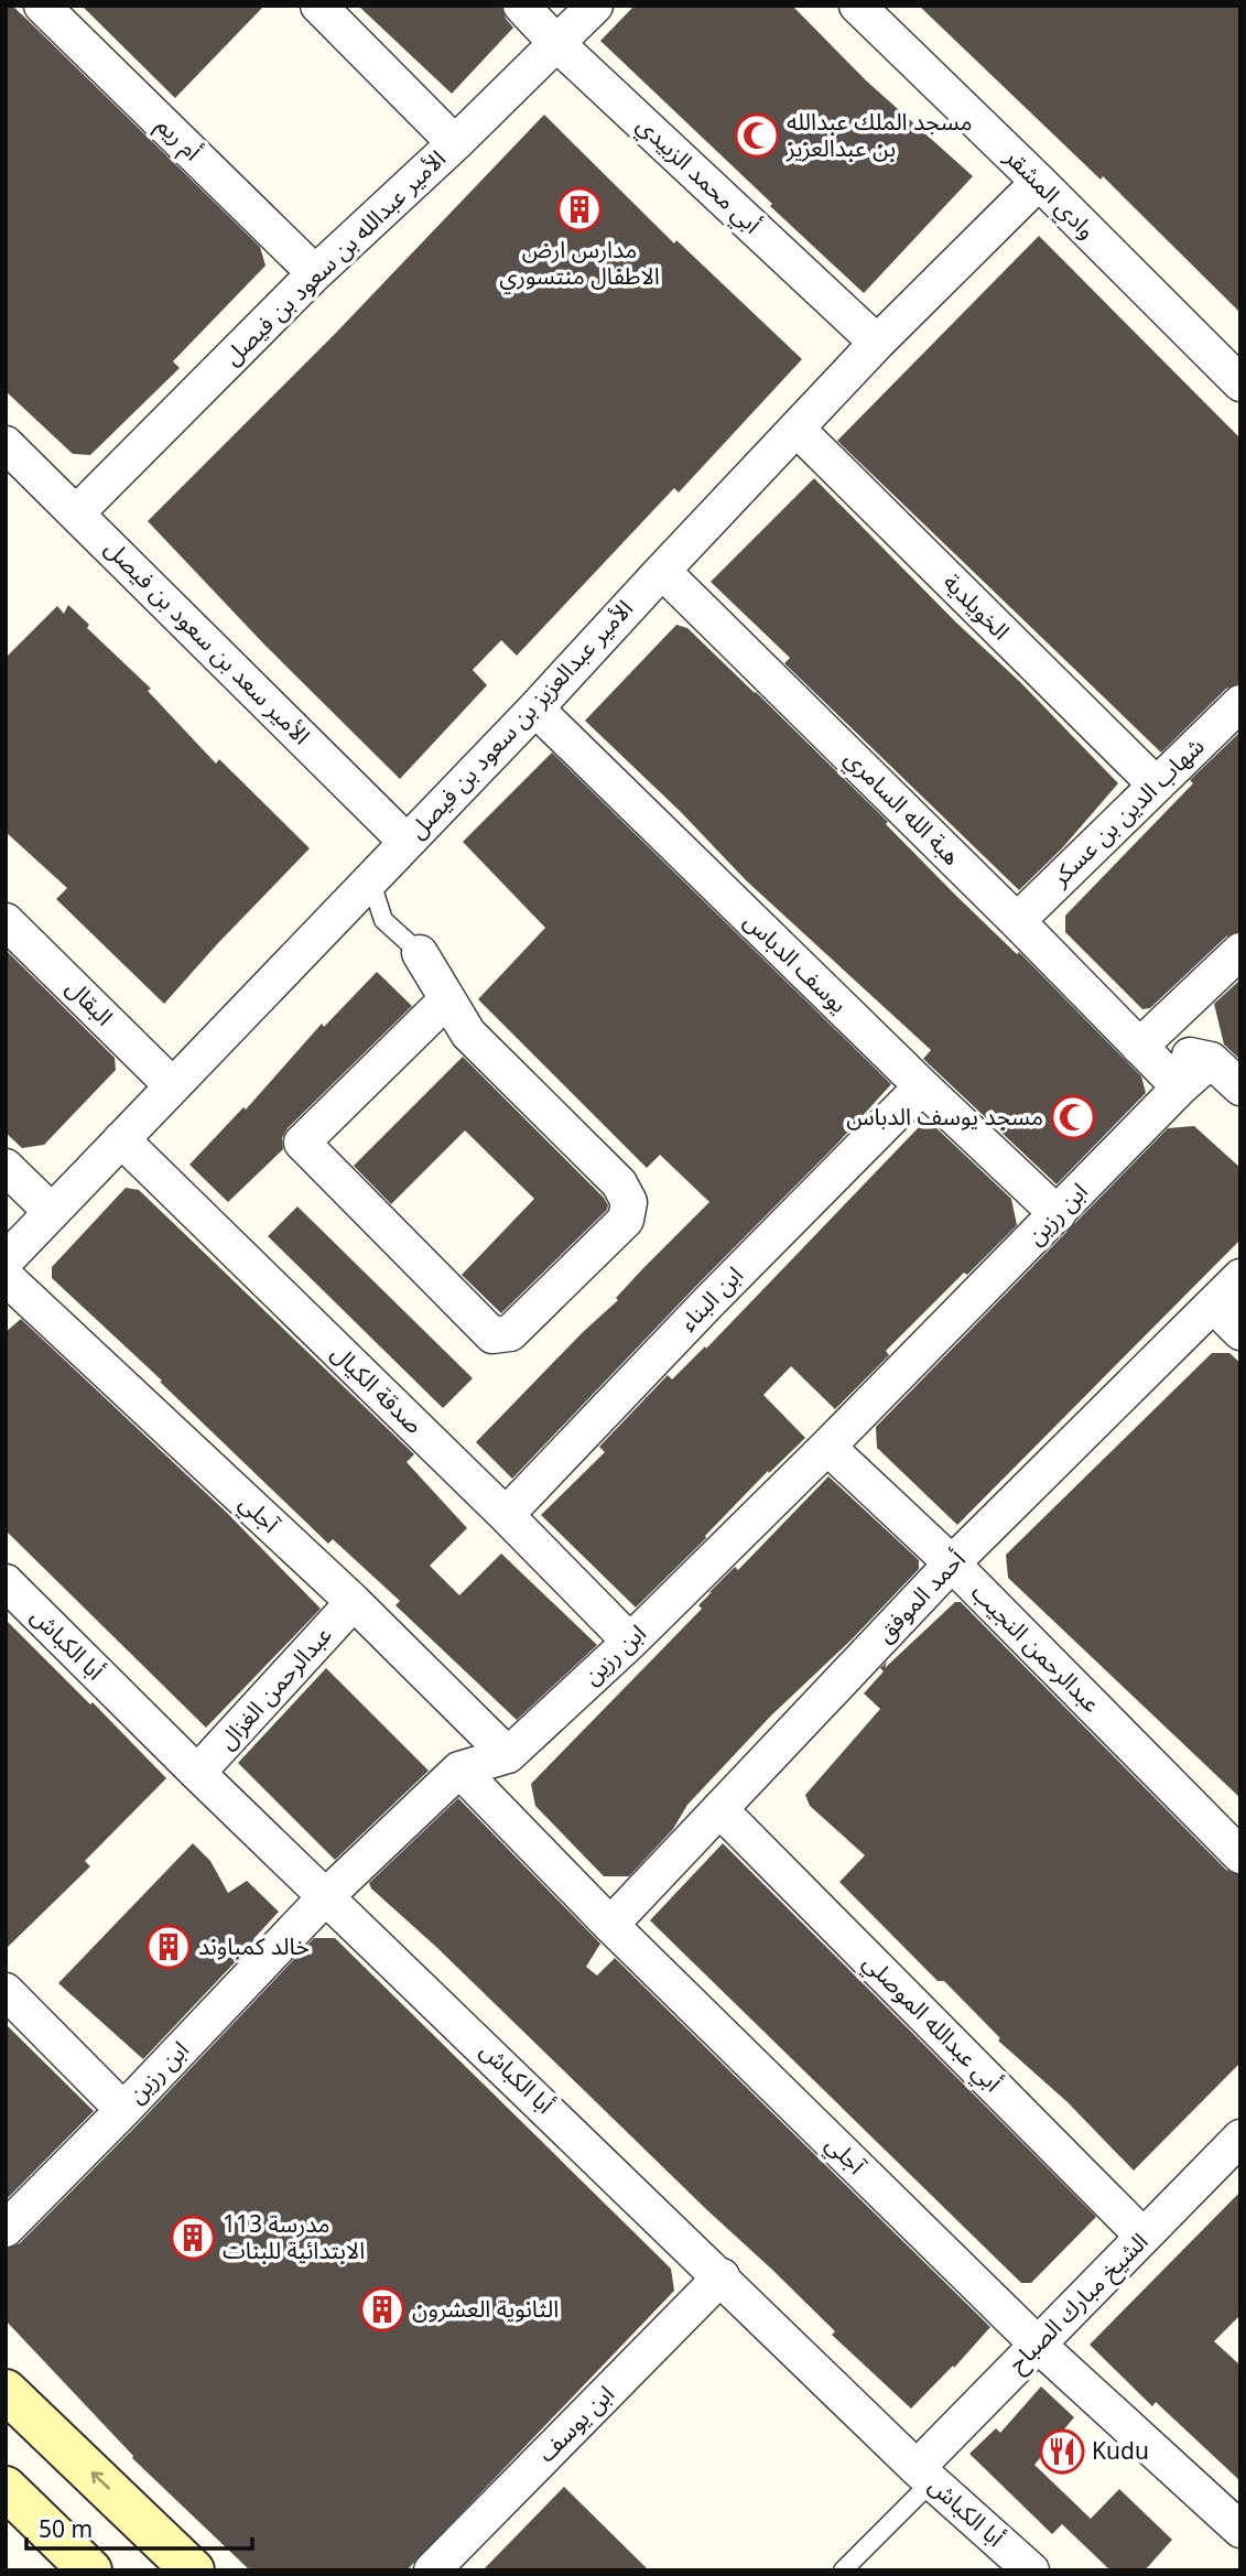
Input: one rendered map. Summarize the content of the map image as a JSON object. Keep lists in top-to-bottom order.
{
  "streets": {
    "street": [
      "أم ريم",
      "أبي محمد الزبيدي",
      "وادي المشقر",
      "الأمير عبدالله بن سعود بن فيصل",
      "الخويلدية",
      "الأمير سعد بن سعود بن فيصل",
      "الأمير عبدالعزيز بن سعود بن فيصل",
      "هبة الله السامري",
      "شهاب الدين بن عسكر",
      "يوسف الدباس",
      "البقال",
      "ابن رزين",
      "ابن البناء",
      "صدقة الكيال",
      "آجلي",
      "أحمد الموفق",
      "أبا الكباش",
      "عبدالرحمن النجيب",
      "عبدالرحمن الغزال",
      "أبي عبدالله الموصلي",
      "الشيخ مبارك الصباح",
      "ابن يوسف"
    ]
  },
  "crossings": [
    ["أم ريم", "الأمير عبدالله بن سعود بن فيصل"],
    ["أبي محمد الزبيدي", "الأمير عبدالله بن سعود بن فيصل"],
    ["أبي محمد الزبيدي", "الأمير عبدالعزيز بن سعود بن فيصل"],
    ["وادي المشقر", "الأمير عبدالعزيز بن سعود بن فيصل"],
    ["الأمير عبدالله بن سعود بن فيصل", "الأمير سعد بن سعود بن فيصل"],
    ["الخويلدية", "الأمير عبدالعزيز بن سعود بن فيصل"],
    ["الخويلدية", "شهاب الدين بن عسكر"],
    ["الأمير سعد بن سعود بن فيصل", "الأمير عبدالعزيز بن سعود بن فيصل"],
    ["الأمير عبدالعزيز بن سعود بن فيصل", "هبة الله السامري"],
    ["الأمير عبدالعزيز بن سعود بن فيصل", "يوسف الدباس"],
    ["الأمير عبدالعزيز بن سعود بن فيصل", "البقال"],
    ["الأمير عبدالعزيز بن سعود بن فيصل", "صدقة الكيال"],
    ["هبة الله السامري", "شهاب الدين بن عسكر"],
    ["هبة الله السامري", "ابن رزين"],
    ["يوسف الدباس", "ابن رزين"],
    ["يوسف الدباس", "ابن البناء"],
    ["ابن رزين", "صدقة الكيال"],
    ["ابن رزين", "آجلي"],
    ["ابن رزين", "أبا الكباش"],
    ["ابن رزين", "عبدالرحمن النجيب"],
    ["ابن البناء", "صدقة الكيال"],
    ["آجلي", "أحمد الموفق"],
    ["آجلي", "عبدالرحمن الغزال"],
    ["آجلي", "الشيخ مبارك الصباح"],
    ["أحمد الموفق", "عبدالرحمن النجيب"],
    ["أحمد الموفق", "أبي عبدالله الموصلي"],
    ["أبا الكباش", "عبدالرحمن الغزال"],
    ["أبا الكباش", "الشيخ مبارك الصباح"],
    ["أبا الكباش", "ابن يوسف"],
    ["أبي عبدالله الموصلي", "الشيخ مبارك الصباح"]
  ],
  "places": {
    "mosque": ["مسجد الملك عبدالله بن عبدالعزيز", "مسجد يوسف الدباس"],
    "building": [
      "مدارس ارض الاطفال منتسوري",
      "خالد كمباوند",
      "مدرسة 113 الابتدائية للبنات",
      "الثانوية العشرون"
    ],
    "restaurant": ["Kudu"]
  },
  "scale_bar": "50 m"
}
